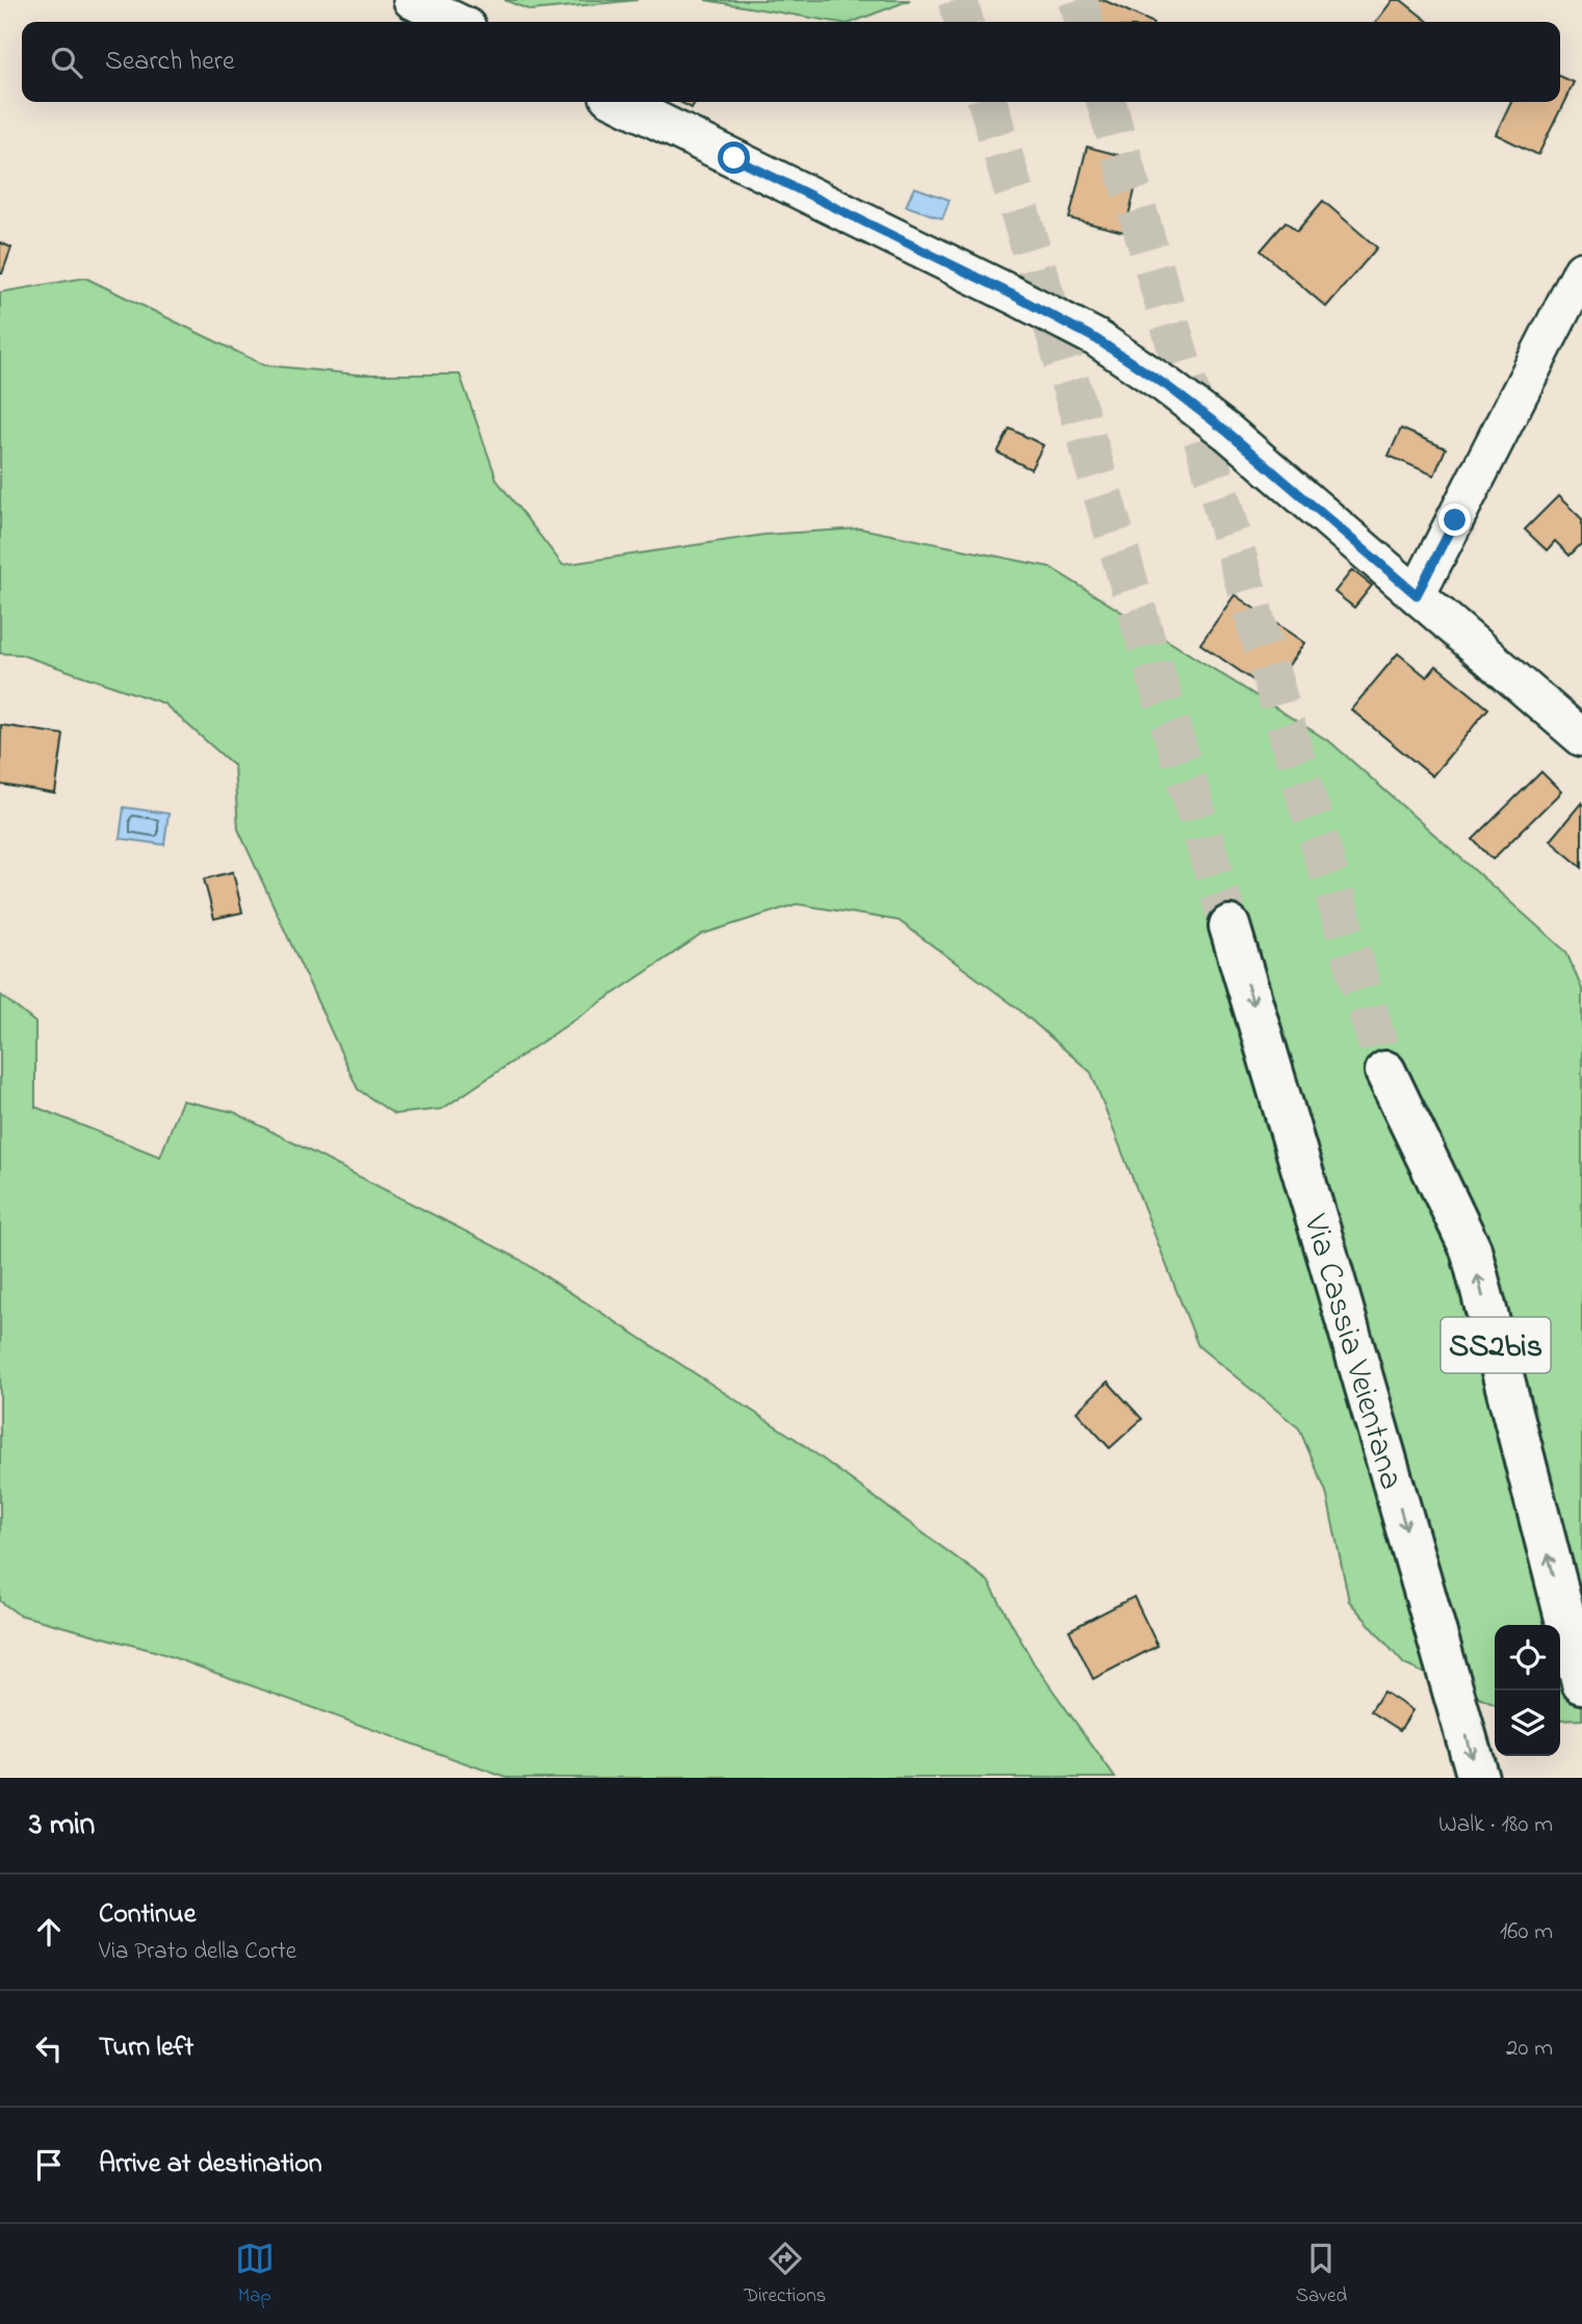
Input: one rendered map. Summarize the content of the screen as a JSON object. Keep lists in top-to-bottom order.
{
  "streets": {
    "highway": ["SS2bis", "Via Cassia Veientana"]
  },
  "page": {
    "search": "Search here",
    "heading": ["3 min", "Walk · 180 m"],
    "list": [
      ["Continue", "Via Prato della Corte", "160 m"],
      ["Turn left", "20 m"],
      "Arrive at destination"
    ],
    "nav": ["Map", "Directions", "Saved"]
  }
}
